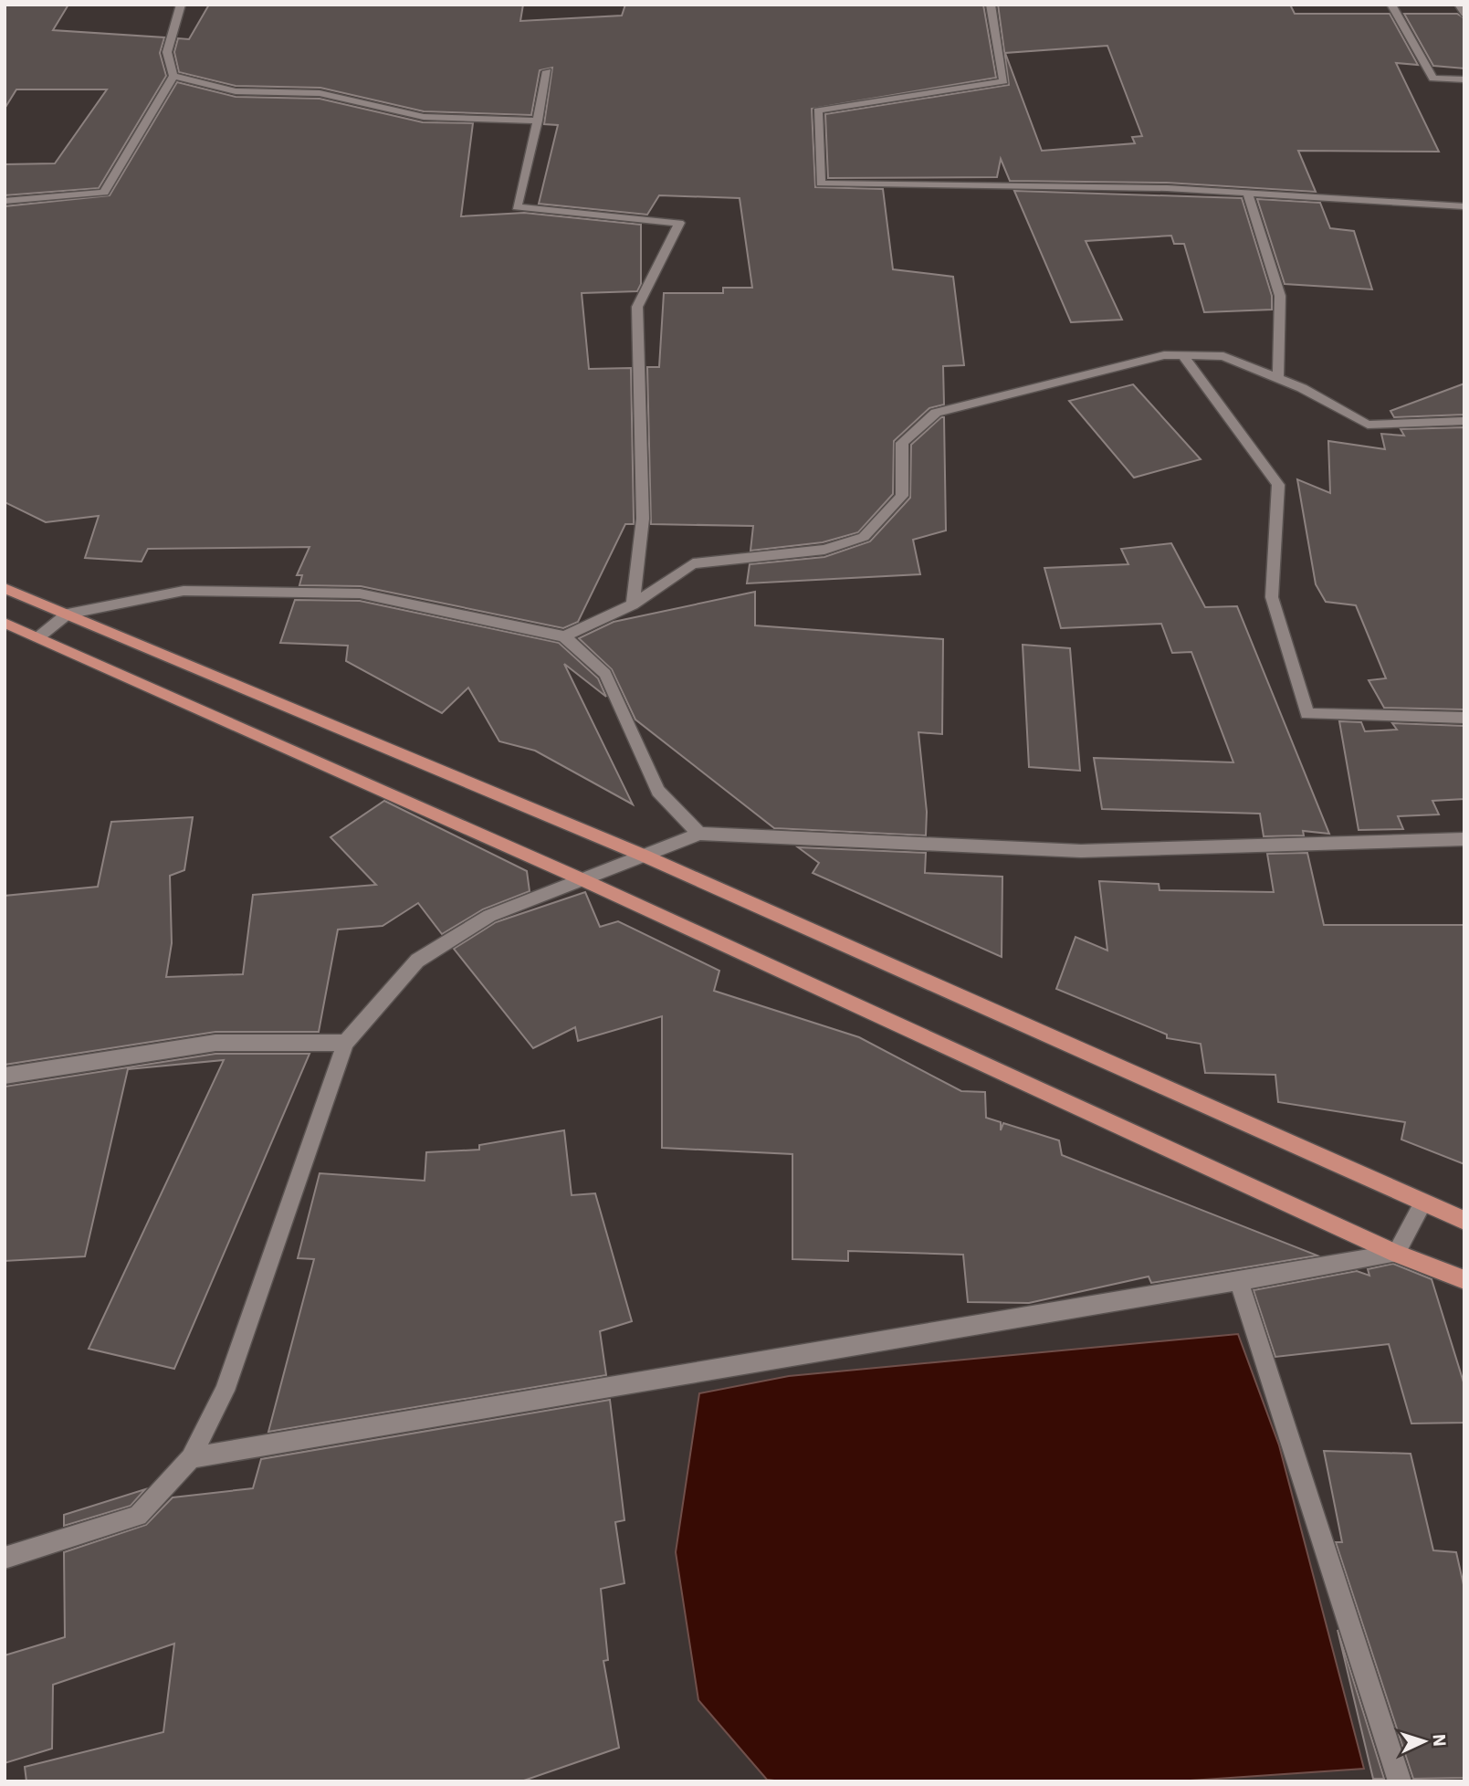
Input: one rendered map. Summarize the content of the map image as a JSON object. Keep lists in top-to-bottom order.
{
  "north": "right"
}
